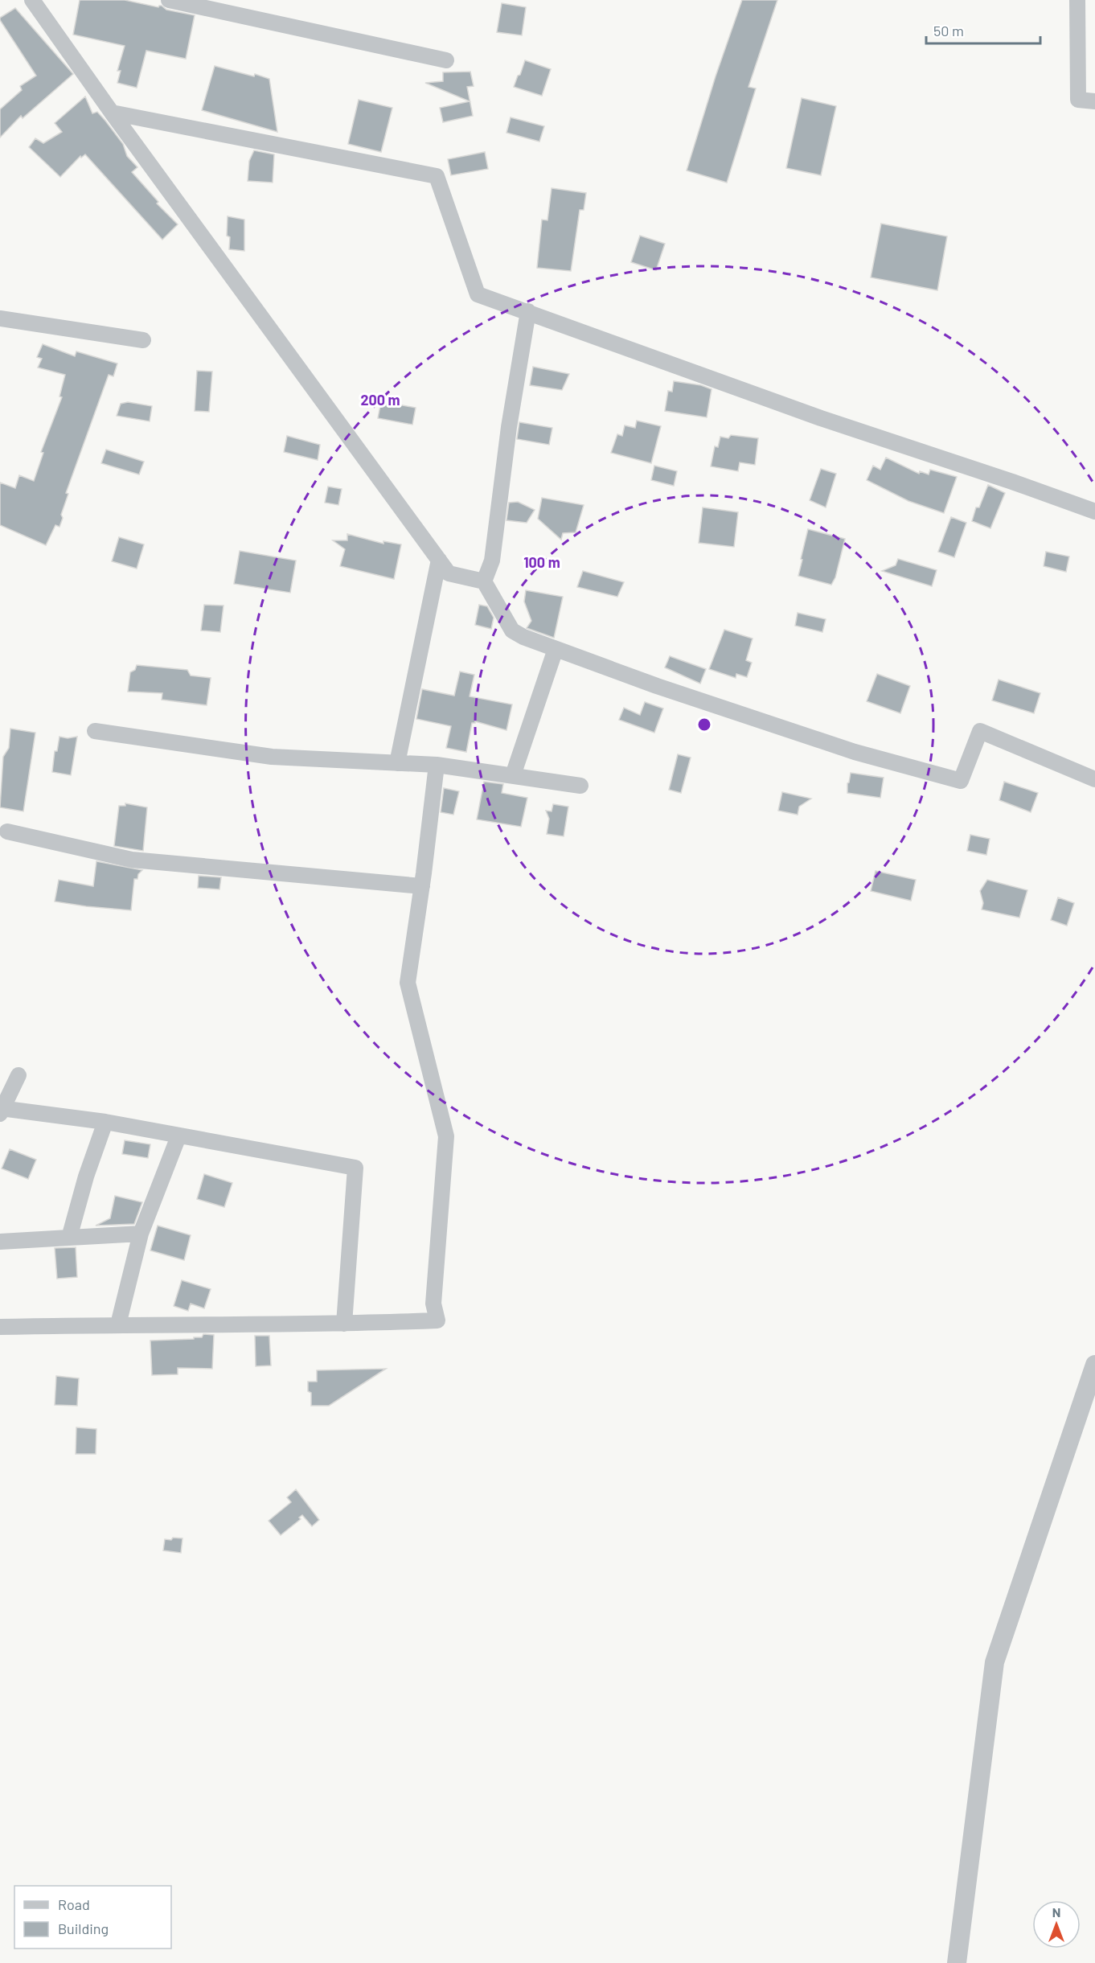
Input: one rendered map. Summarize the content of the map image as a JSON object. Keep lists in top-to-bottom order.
{
  "legend": ["Road", "Building"],
  "scale_bar": "50 m",
  "north": "top",
  "rings": ["200 m", "100 m"]
}
